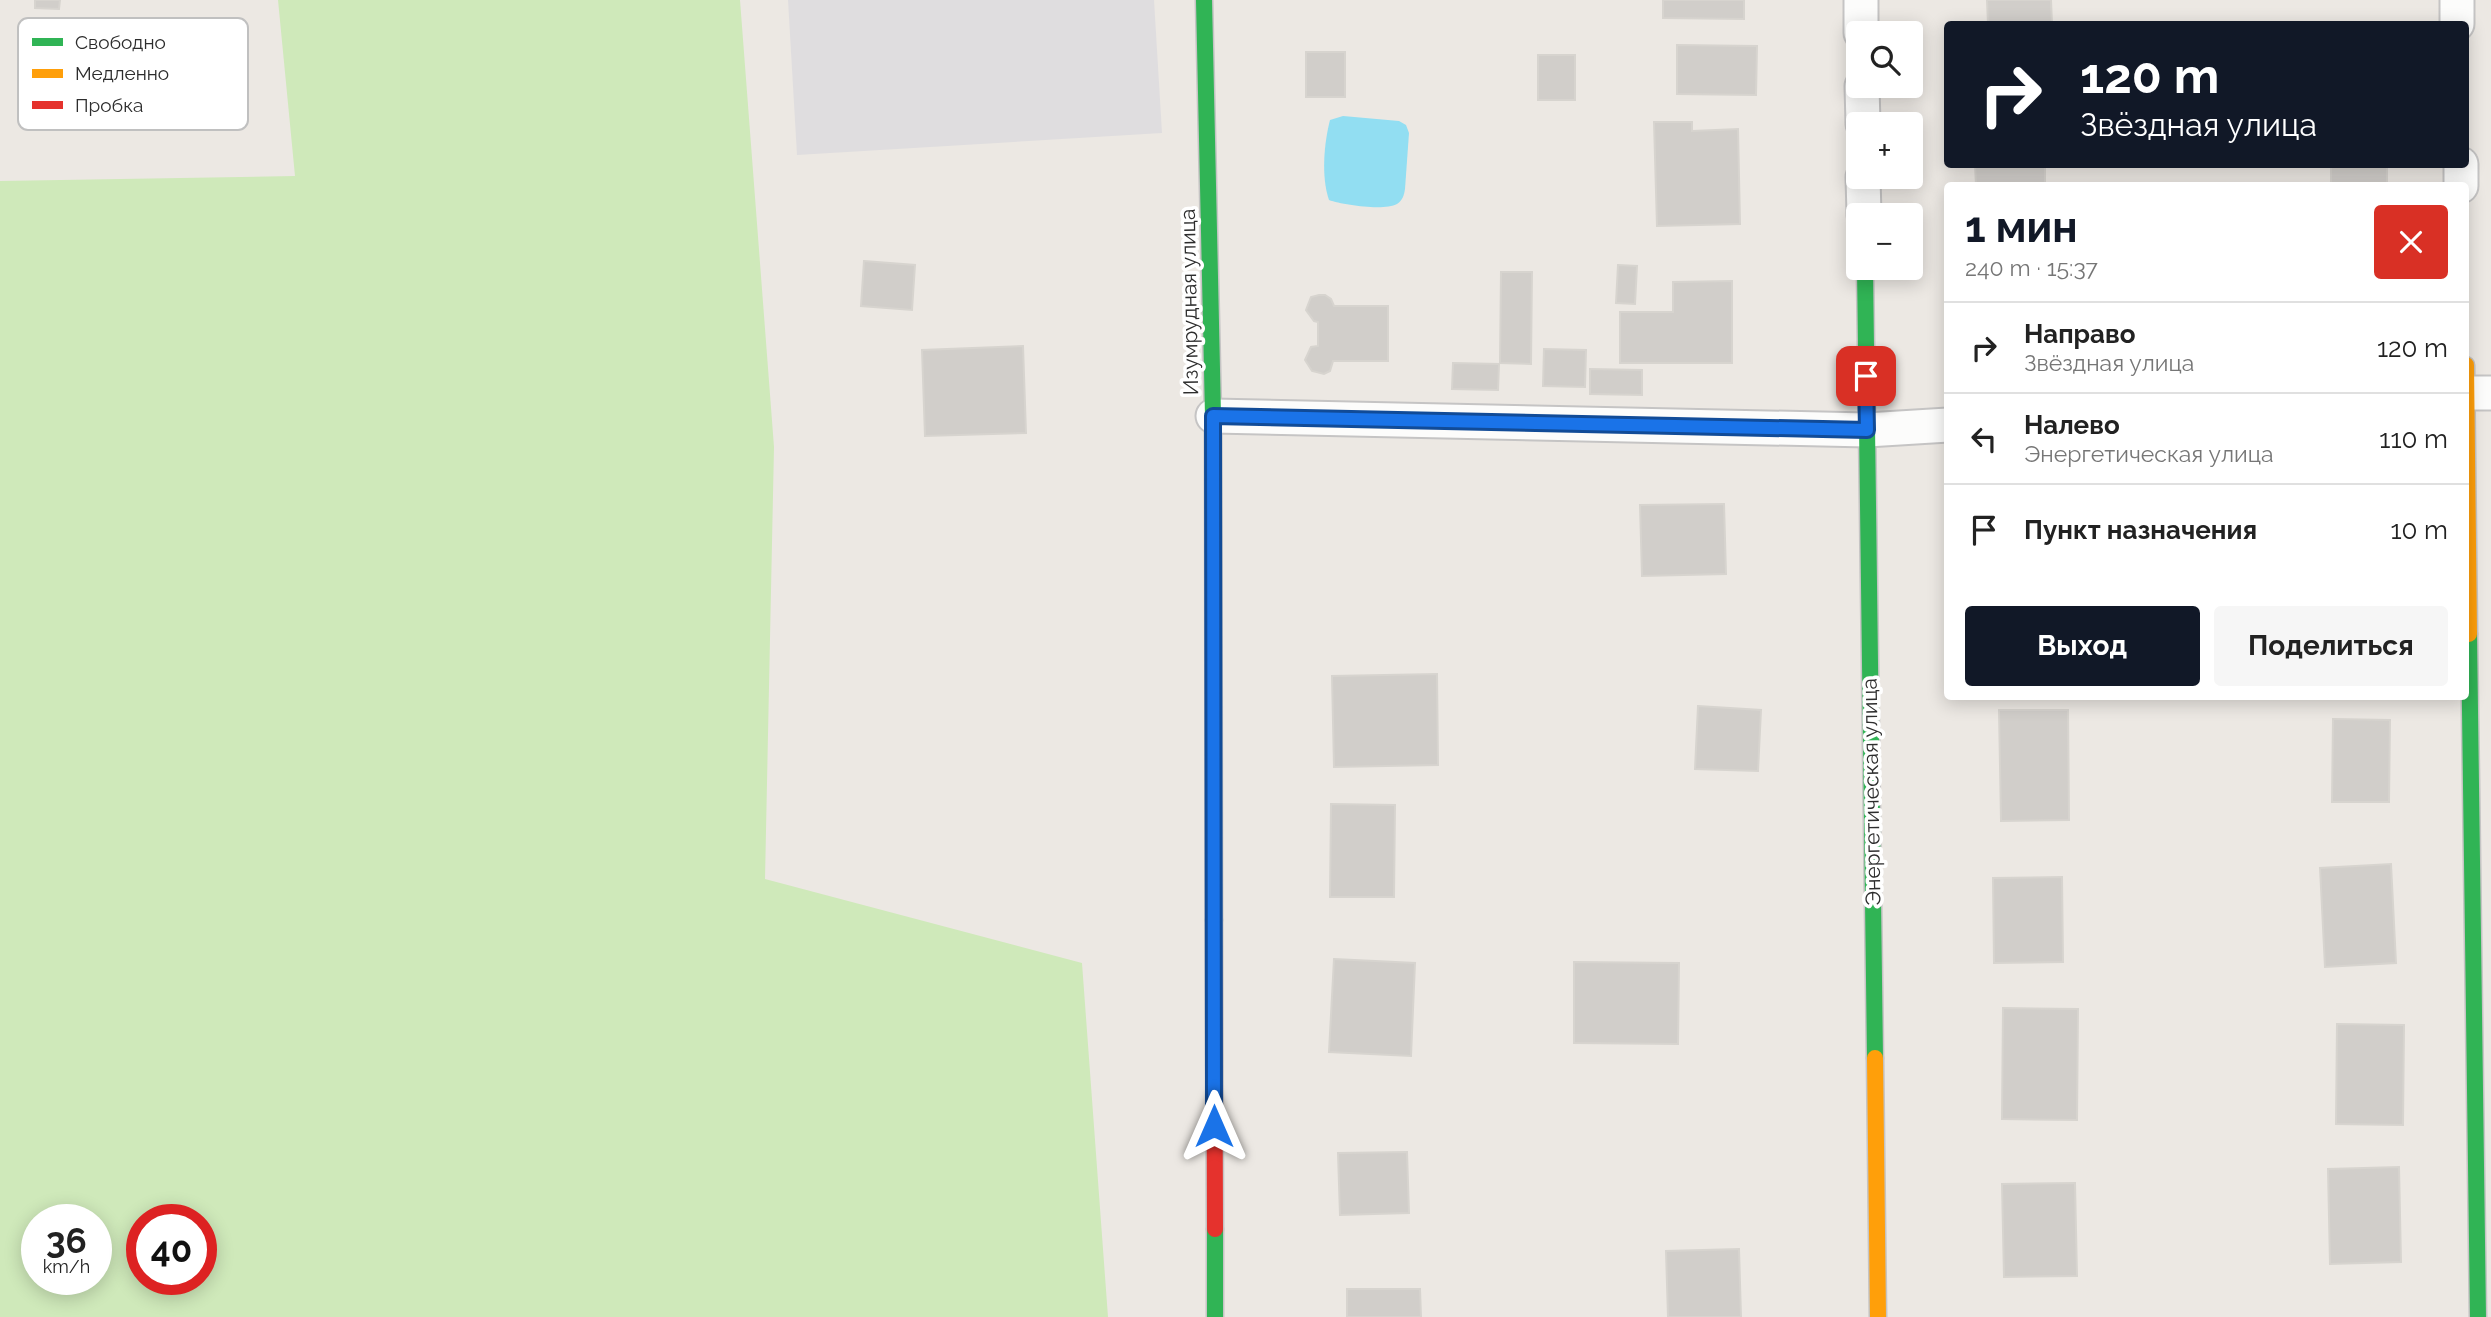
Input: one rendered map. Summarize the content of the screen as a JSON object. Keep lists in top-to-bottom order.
{
  "streets": {
    "street": ["Изумрудная улица", "Энергетическая улица"]
  },
  "legend": ["Свободно", "Медленно", "Пробка"],
  "page": {
    "map_buttons": ["+", "−"],
    "turn": ["120 m", "Звёздная улица"],
    "heading": ["1 мин", "240 m · 15:37"],
    "list": [
      {
        "name": "Направо",
        "note": "Звёздная улица",
        "value": "120 m"
      },
      {
        "name": "Налево",
        "note": "Энергетическая улица",
        "value": "110 m"
      },
      {
        "name": "Пункт назначения",
        "value": "10 m"
      }
    ],
    "buttons": ["Выход", "Поделиться"],
    "speed": "36 km/h",
    "limit": "40"
  }
}
